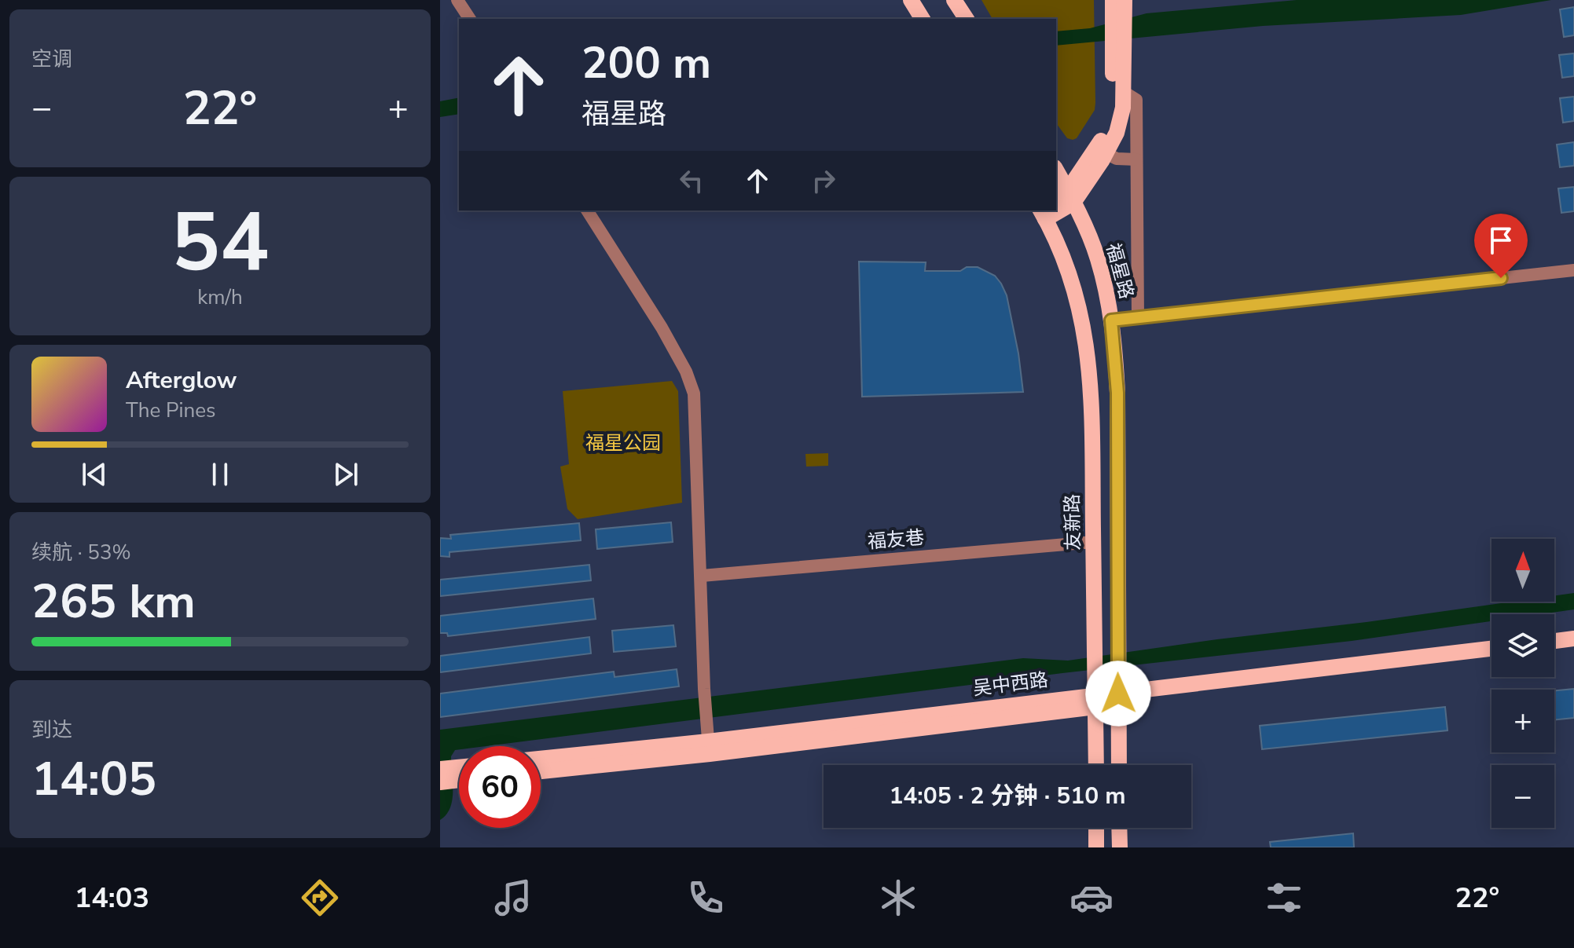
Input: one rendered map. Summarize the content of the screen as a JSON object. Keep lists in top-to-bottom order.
{
  "streets": {
    "main road": ["福星路", "友新路", "吴中西路"],
    "street": ["福友巷"]
  },
  "crossings": [
    ["福星路", "吴中西路"],
    ["友新路", "福友巷"],
    ["友新路", "吴中西路"]
  ],
  "parks": ["福星公园"],
  "north": "top",
  "page": {
    "tile": [
      "空调",
      ["54", "km/h"],
      ["续航 · 53%", "265 km"],
      ["到达", "14:05"]
    ],
    "turn": ["200 m", "福星路"],
    "heat": ["−", "22°", "+"],
    "song": ["Afterglow", "The Pines"],
    "map_buttons": ["+", "−"],
    "limit": "60",
    "trip": "14:05 · 2 分钟 · 510 m",
    "tabs": ["14:03", "22°"]
  }
}
